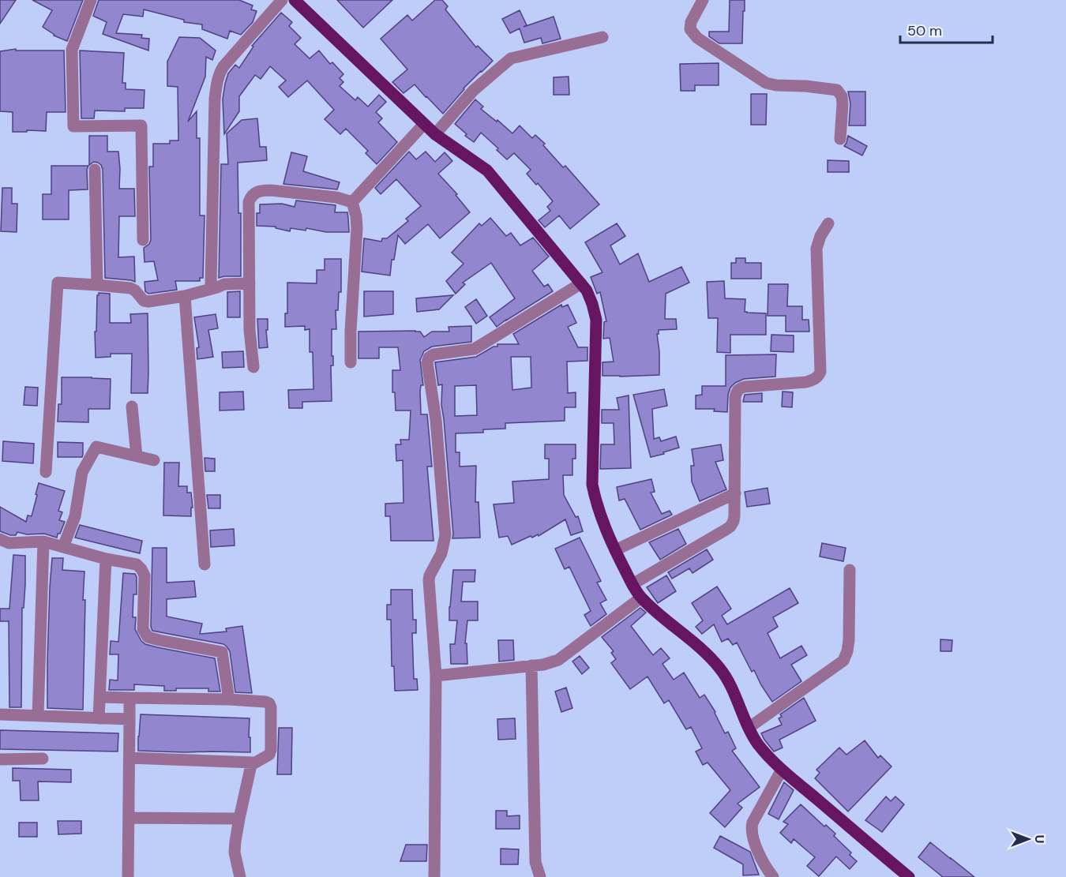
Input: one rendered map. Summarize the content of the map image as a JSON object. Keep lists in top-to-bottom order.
{
  "scale_bar": "50 m",
  "north": "right"
}
